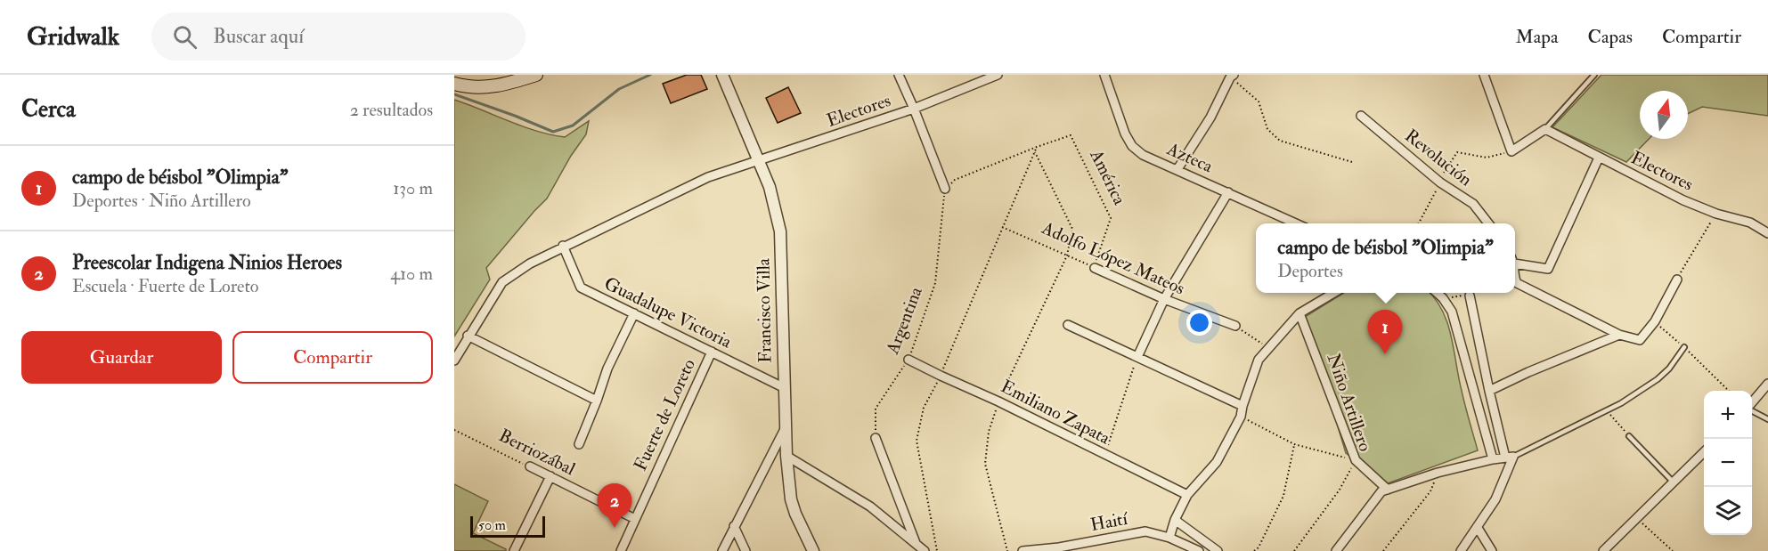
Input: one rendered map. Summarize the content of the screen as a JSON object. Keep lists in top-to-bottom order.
{
  "streets": {
    "street": [
      "Electores",
      "Azteca",
      "Revolución",
      "Adolfo López Mateos",
      "Francisco Villa",
      "Guadalupe Victoria",
      "Niño Artillero",
      "Emiliano Zapata",
      "Fuerte de Loreto",
      "Berriozábal",
      "Haití"
    ],
    "path": ["América", "Argentina"]
  },
  "crossings": [
    ["Electores", "Francisco Villa"],
    ["Electores", "Guadalupe Victoria"],
    ["América", "Adolfo López Mateos"],
    ["Francisco Villa", "Guadalupe Victoria"],
    ["Guadalupe Victoria", "Fuerte de Loreto"],
    ["Argentina", "Emiliano Zapata"],
    ["Fuerte de Loreto", "Berriozábal"]
  ],
  "scale_bar": "50 m",
  "north": "top",
  "page": {
    "header": "Gridwalk",
    "search": "Buscar aquí",
    "nav": ["Mapa", "Capas", "Compartir"],
    "heading": ["Cerca", "2 resultados"],
    "list": [
      {
        "mark": "1",
        "name": "campo de béisbol \"Olimpia\"",
        "note": "Deportes · Niño Artillero",
        "value": "130 m"
      },
      {
        "mark": "2",
        "name": "Preescolar Indigena Ninios Heroes",
        "note": "Escuela · Fuerte de Loreto",
        "value": "410 m"
      }
    ],
    "popup": ["campo de béisbol \"Olimpia\"", "Deportes"],
    "pins": ["1", "2"],
    "buttons": ["Guardar", "Compartir"],
    "map_buttons": ["+", "−"],
    "scale": "50 m"
  }
}
